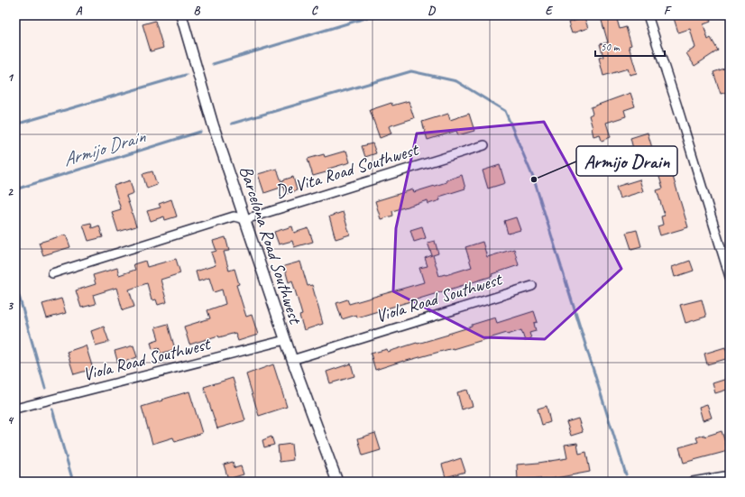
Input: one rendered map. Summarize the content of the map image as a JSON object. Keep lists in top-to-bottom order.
{
  "streets": {
    "street": ["De Vita Road Southwest", "Barcelona Road Southwest", "Viola Road Southwest"]
  },
  "crossings": [
    ["De Vita Road Southwest", "Barcelona Road Southwest"],
    ["Barcelona Road Southwest", "Viola Road Southwest"]
  ],
  "water": ["Armijo Drain"],
  "places": ["Armijo Drain"],
  "scale_bar": "50 m",
  "grid": {
    "columns": [
      "A",
      "B",
      "C",
      "D",
      "E",
      "F"
    ],
    "rows": [
      "1",
      "2",
      "3",
      "4"
    ]
  }
}
